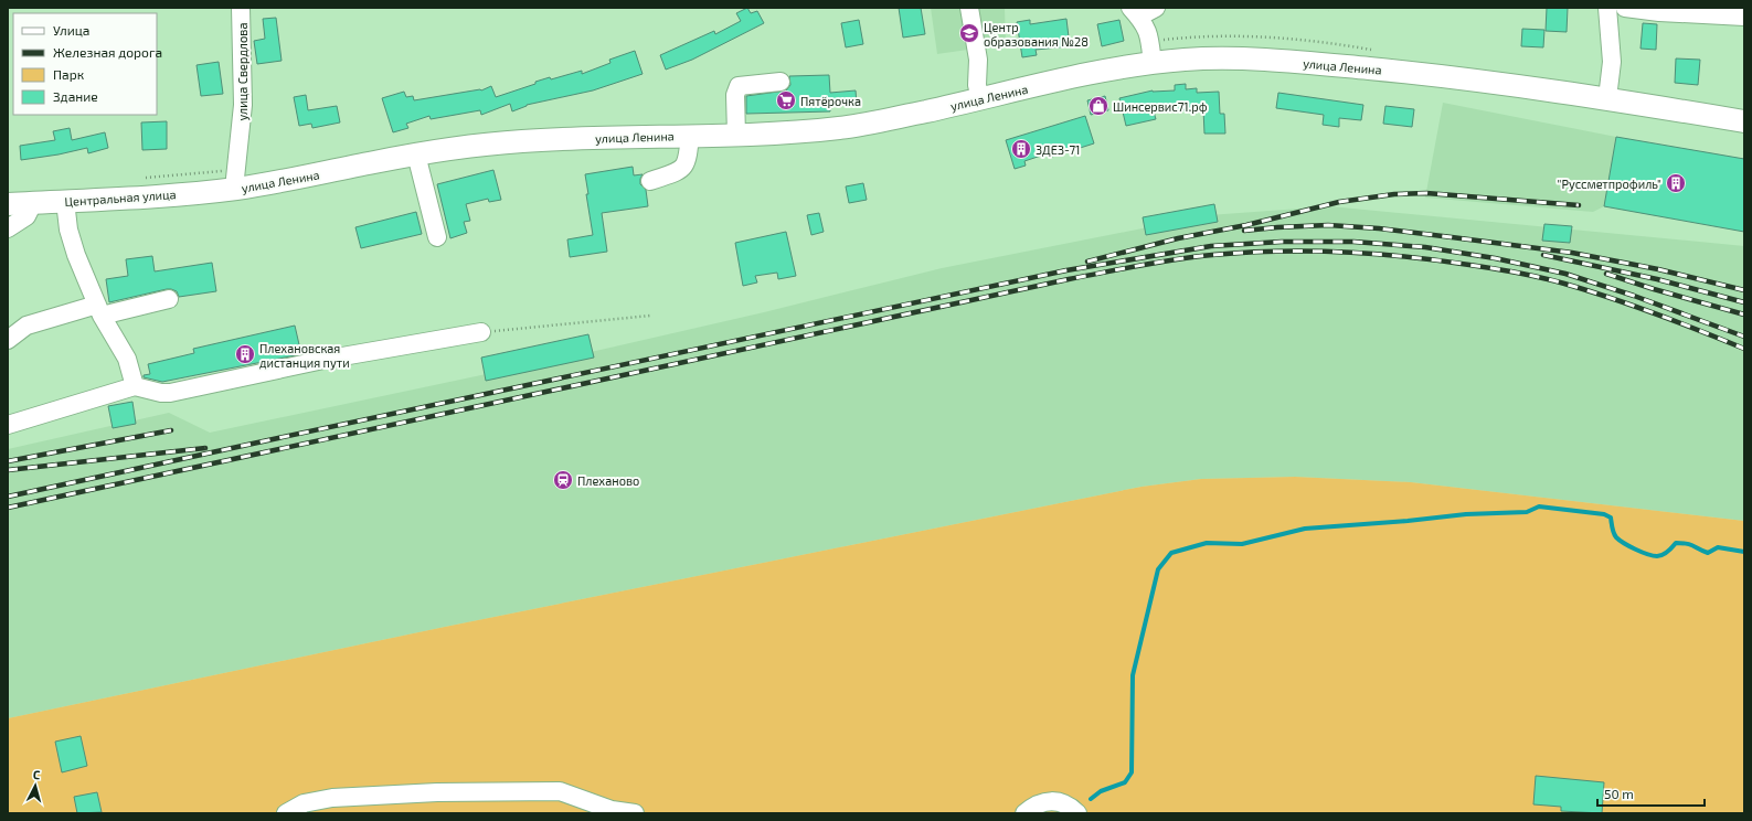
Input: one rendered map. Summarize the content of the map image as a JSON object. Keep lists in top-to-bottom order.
{
  "streets": {
    "main road": ["улица Ленина", "Центральная улица"],
    "street": ["улица Свердлова"]
  },
  "crossings": [
    ["улица Ленина", "улица Свердлова"],
    ["улица Ленина", "Центральная улица"],
    ["улица Свердлова", "Центральная улица"]
  ],
  "places": {
    "school or university": ["Центр образования №28"],
    "supermarket": ["Пятёрочка"],
    "shop": ["Шинсервис71.рф"],
    "building": ["3ДЕЗ-71", "\"Руссметпрофиль\"", "Плехановская дистанция пути"],
    "station": ["Плеханово"]
  },
  "legend": [
    "Улица",
    "Железная дорога",
    "Парк",
    "Здание"
  ],
  "scale_bar": "50 m",
  "north": "top"
}
